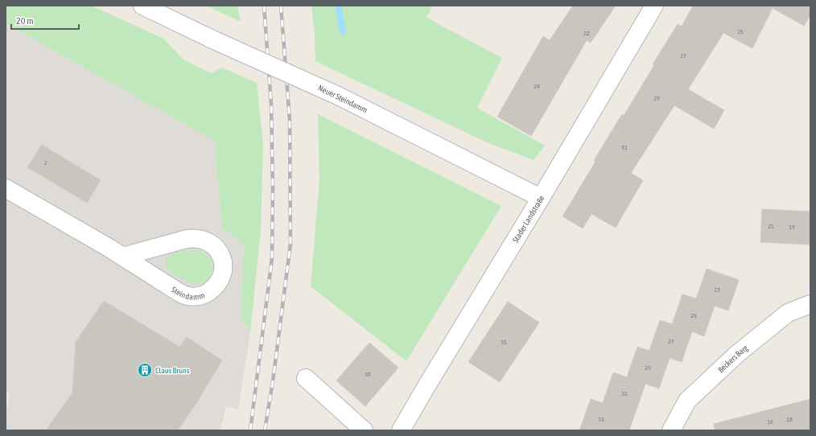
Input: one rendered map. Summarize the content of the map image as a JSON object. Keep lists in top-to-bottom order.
{
  "streets": {
    "street": [
      "Neuer Steindamm",
      "Stader Landstraße",
      "Steindamm",
      "Beckers Barg"
    ]
  },
  "crossings": [
    ["Neuer Steindamm", "Stader Landstraße"]
  ],
  "places": {
    "building": ["Claus Bruns"]
  },
  "house_numbers": [
    "25",
    "22",
    "27",
    "24",
    "29",
    "31",
    "2",
    "21",
    "19",
    "23",
    "25",
    "27",
    "35",
    "29",
    "30",
    "31",
    "33",
    "18",
    "16"
  ],
  "scale_bar": "20 m"
}
